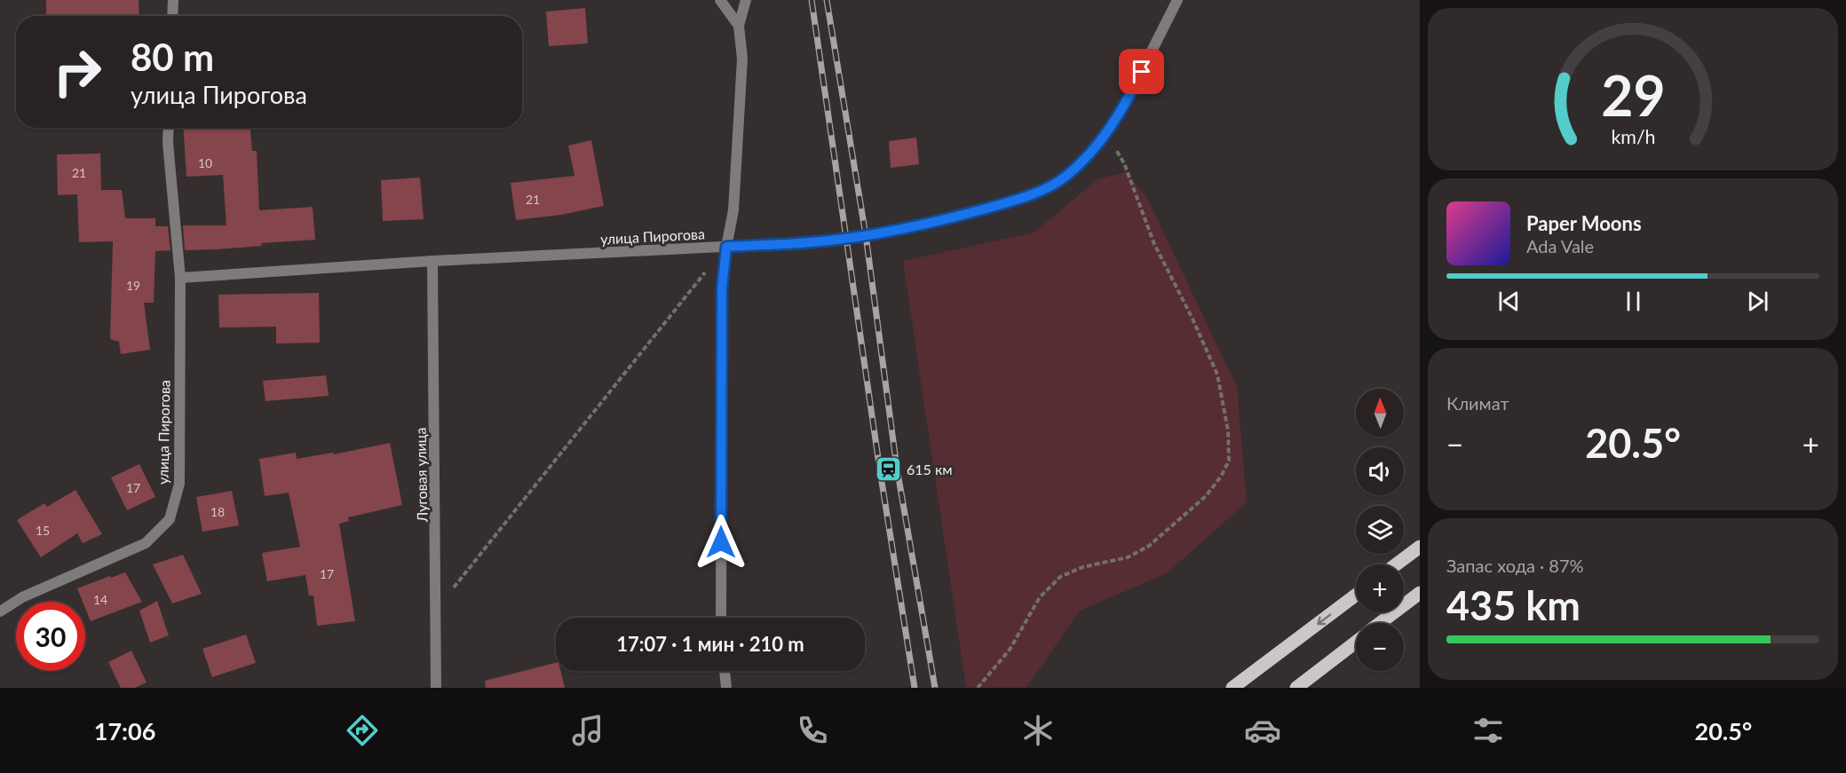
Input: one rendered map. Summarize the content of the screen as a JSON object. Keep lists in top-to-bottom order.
{
  "streets": {
    "street": ["улица Пирогова", "Луговая улица"]
  },
  "crossings": [
    ["улица Пирогова", "Луговая улица"]
  ],
  "places": {
    "station": ["615 км"]
  },
  "house_numbers": [
    "10",
    "21",
    "21",
    "19",
    "17",
    "18",
    "15",
    "17",
    "14"
  ],
  "north": "top",
  "page": {
    "turn": ["80 m", "улица Пирогова"],
    "song": ["Paper Moons", "Ada Vale"],
    "tile": [
      "Климат",
      ["Запас хода · 87%", "435 km"]
    ],
    "map_buttons": ["+", "−"],
    "heat": ["−", "20.5°", "+"],
    "limit": "30",
    "trip": "17:07 · 1 мин · 210 m",
    "tabs": ["17:06", "20.5°"],
    "gauge": ["29", "km/h"]
  }
}
